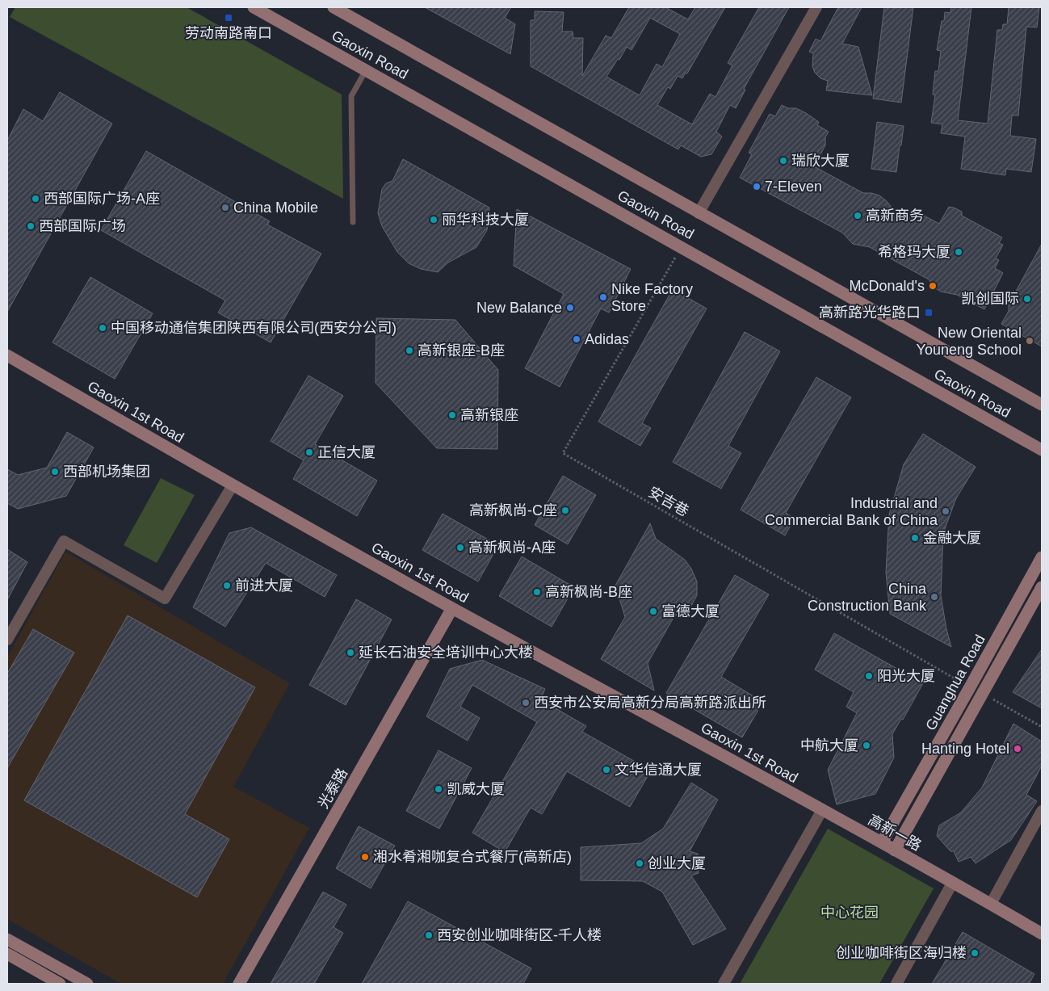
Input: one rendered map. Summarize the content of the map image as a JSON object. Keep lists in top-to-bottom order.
{
  "streets": {
    "street": [
      "Gaoxin Road",
      "Gaoxin 1st Road",
      "Guanghua Road",
      "光泰路",
      "高新一路"
    ],
    "path": ["安吉巷"]
  },
  "crossings": [
    ["Gaoxin Road", "安吉巷"],
    ["Gaoxin 1st Road", "光泰路"],
    ["Gaoxin 1st Road", "高新一路"],
    ["安吉巷", "Guanghua Road"],
    ["Guanghua Road", "高新一路"]
  ],
  "parks": ["中心花园"],
  "places": {
    "transit": ["劳动南路南口", "高新路光华路口"],
    "other": [
      "瑞欣大厦",
      "7-Eleven",
      "西部国际广场-A座",
      "China Mobile",
      "高新商务",
      "丽华科技大厦",
      "西部国际广场",
      "希格玛大厦",
      "McDonald's",
      "Nike Factory Store",
      "凯创国际",
      "New Balance",
      "中国移动通信集团陕西有限公司(西安分公司)",
      "Adidas",
      "New Oriental Youneng School",
      "高新银座-B座",
      "高新银座",
      "正信大厦",
      "西部机场集团",
      "高新枫尚-C座",
      "Industrial and Commercial Bank of China",
      "金融大厦",
      "高新枫尚-A座",
      "前进大厦",
      "高新枫尚-B座",
      "China Construction Bank",
      "富德大厦",
      "延长石油安全培训中心大楼",
      "阳光大厦",
      "西安市公安局高新分局高新路派出所",
      "中航大厦",
      "Hanting Hotel",
      "文华信通大厦",
      "凯威大厦",
      "湘水肴湘咖复合式餐厅(高新店)",
      "创业大厦",
      "西安创业咖啡街区-千人楼",
      "创业咖啡街区海归楼"
    ]
  }
}
